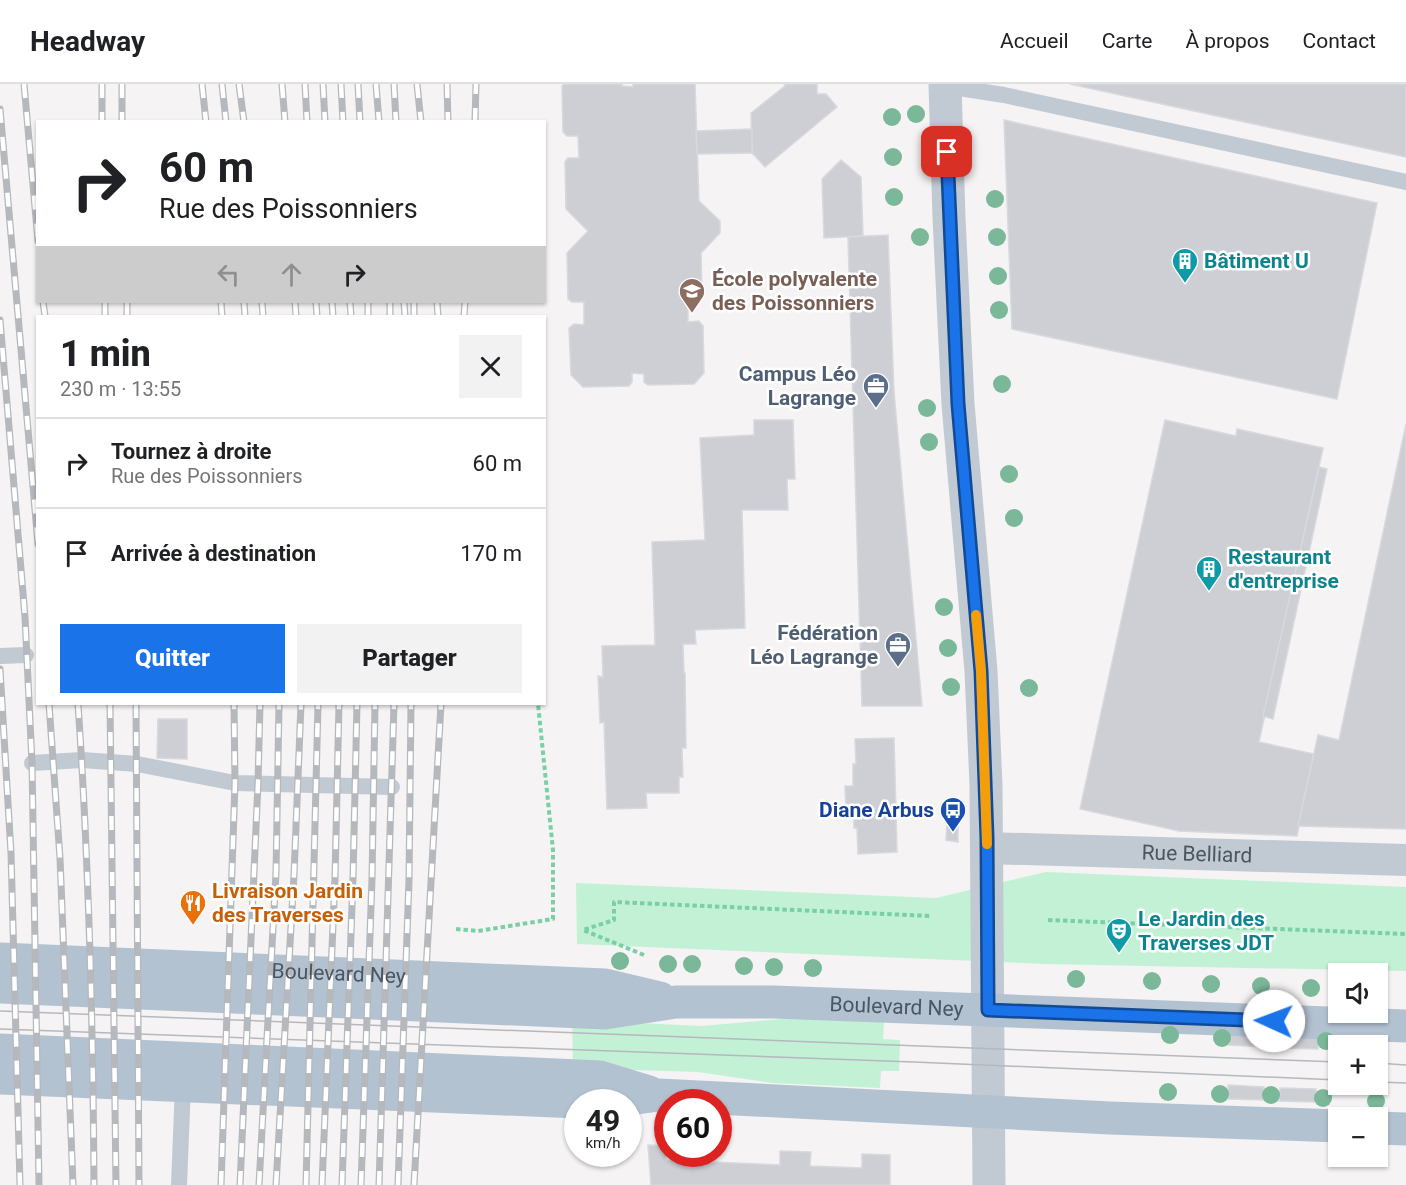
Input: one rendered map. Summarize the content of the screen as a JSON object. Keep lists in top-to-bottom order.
{
  "streets": {
    "main road": ["Boulevard Ney"],
    "street": ["Rue Belliard"]
  },
  "places": {
    "building": ["Bâtiment U", "Restaurant d'entreprise"],
    "school or university": ["École polyvalente des Poissonniers"],
    "office": ["Campus Léo Lagrange", "Fédération Léo Lagrange"],
    "bus stop": ["Diane Arbus"],
    "restaurant": ["Livraison Jardin des Traverses"],
    "theatre": ["Le Jardin des Traverses JDT"]
  },
  "page": {
    "header": "Headway",
    "nav": [
      "Accueil",
      "Carte",
      "À propos",
      "Contact"
    ],
    "turn": ["60 m", "Rue des Poissonniers"],
    "heading": ["1 min", "230 m · 13:55"],
    "list": [
      {
        "name": "Tournez à droite",
        "note": "Rue des Poissonniers",
        "value": "60 m"
      },
      {
        "name": "Arrivée à destination",
        "value": "170 m"
      }
    ],
    "buttons": ["Quitter", "Partager"],
    "map_buttons": ["+", "−"],
    "speed": "49 km/h",
    "limit": "60"
  }
}
